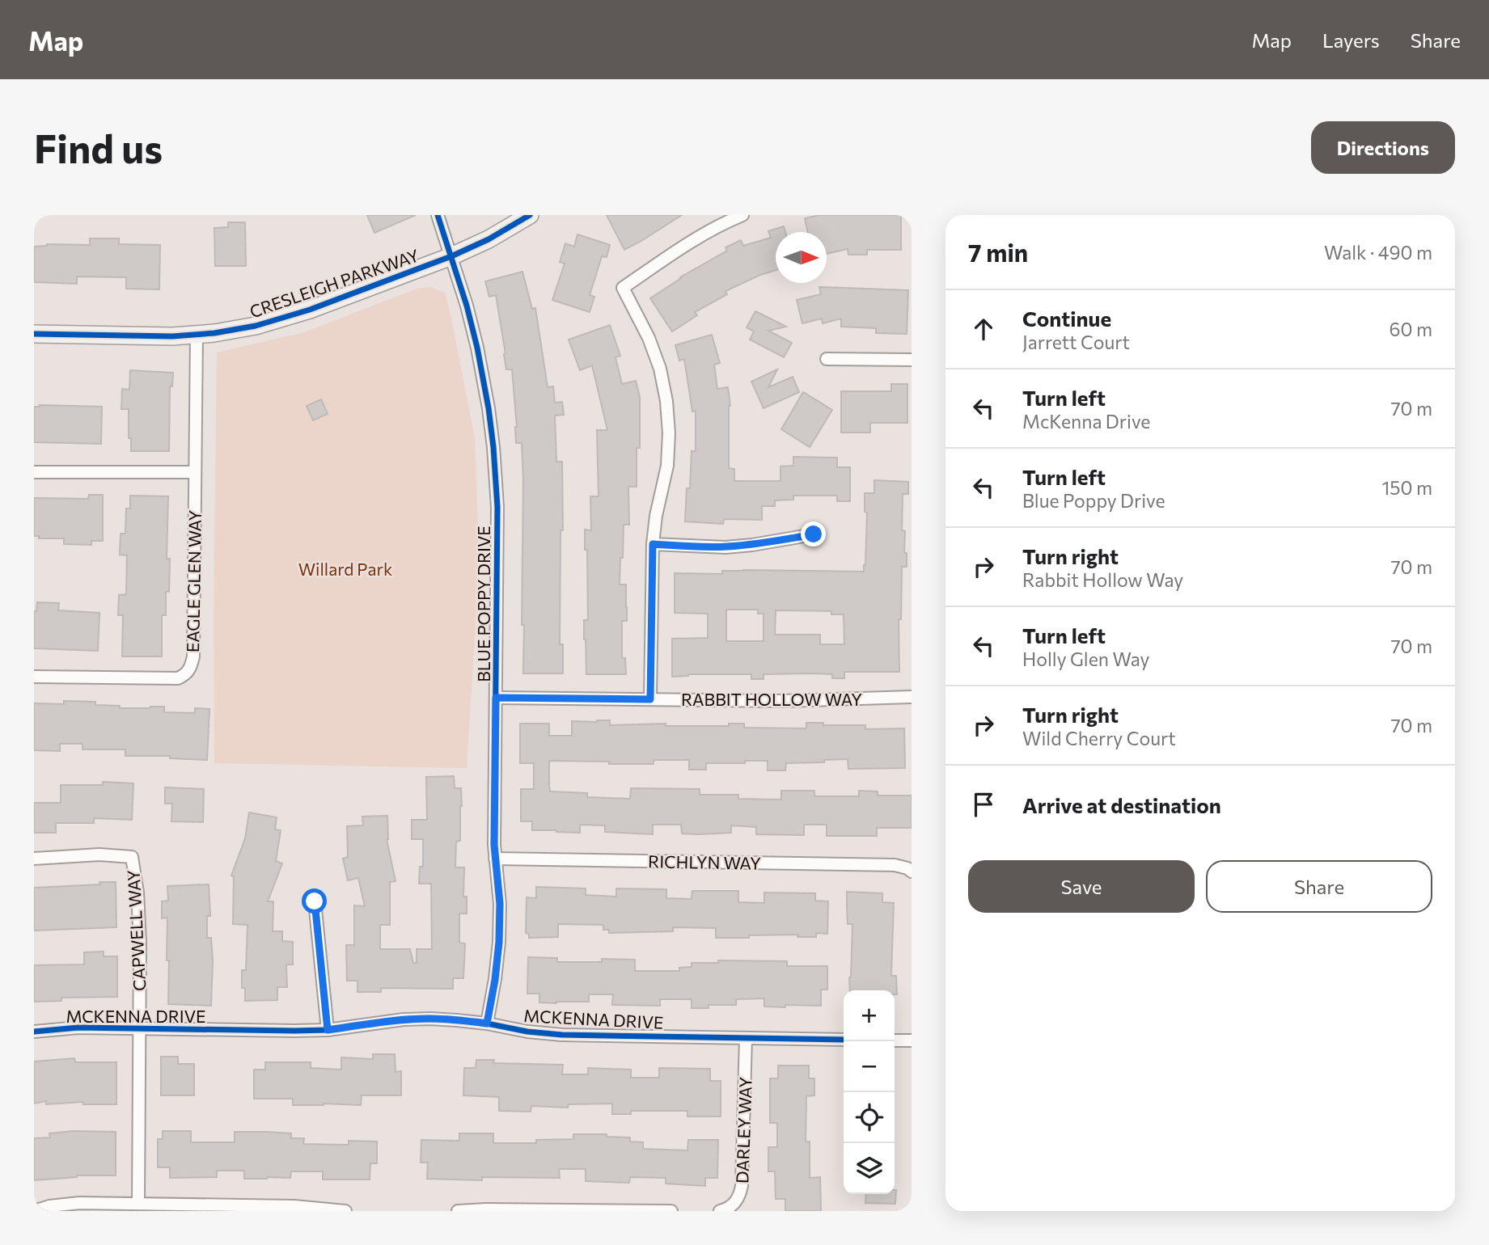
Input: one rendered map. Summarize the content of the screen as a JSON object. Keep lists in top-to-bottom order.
{
  "streets": {
    "street": [
      "CRESLEIGH PARKWAY",
      "EAGLE GLEN WAY",
      "BLUE POPPY DRIVE",
      "RABBIT HOLLOW WAY",
      "RICHLYN WAY",
      "CAPWELL WAY",
      "MCKENNA DRIVE",
      "DARLEY WAY"
    ]
  },
  "crossings": [
    ["CRESLEIGH PARKWAY", "EAGLE GLEN WAY"],
    ["CRESLEIGH PARKWAY", "BLUE POPPY DRIVE"],
    ["BLUE POPPY DRIVE", "RABBIT HOLLOW WAY"],
    ["BLUE POPPY DRIVE", "RICHLYN WAY"],
    ["BLUE POPPY DRIVE", "MCKENNA DRIVE"],
    ["CAPWELL WAY", "MCKENNA DRIVE"],
    ["MCKENNA DRIVE", "DARLEY WAY"]
  ],
  "parks": ["Willard Park"],
  "north": "right",
  "page": {
    "header": "Map",
    "nav": ["Map", "Layers", "Share"],
    "buttons": [
      "Directions",
      ["Save", "Share"]
    ],
    "title": "Find us",
    "heading": ["7 min", "Walk · 490 m"],
    "list": [
      ["Continue", "Jarrett Court", "60 m"],
      ["Turn left", "McKenna Drive", "70 m"],
      ["Turn left", "Blue Poppy Drive", "150 m"],
      ["Turn right", "Rabbit Hollow Way", "70 m"],
      ["Turn left", "Holly Glen Way", "70 m"],
      ["Turn right", "Wild Cherry Court", "70 m"],
      "Arrive at destination"
    ],
    "map_buttons": ["+", "−"]
  }
}
